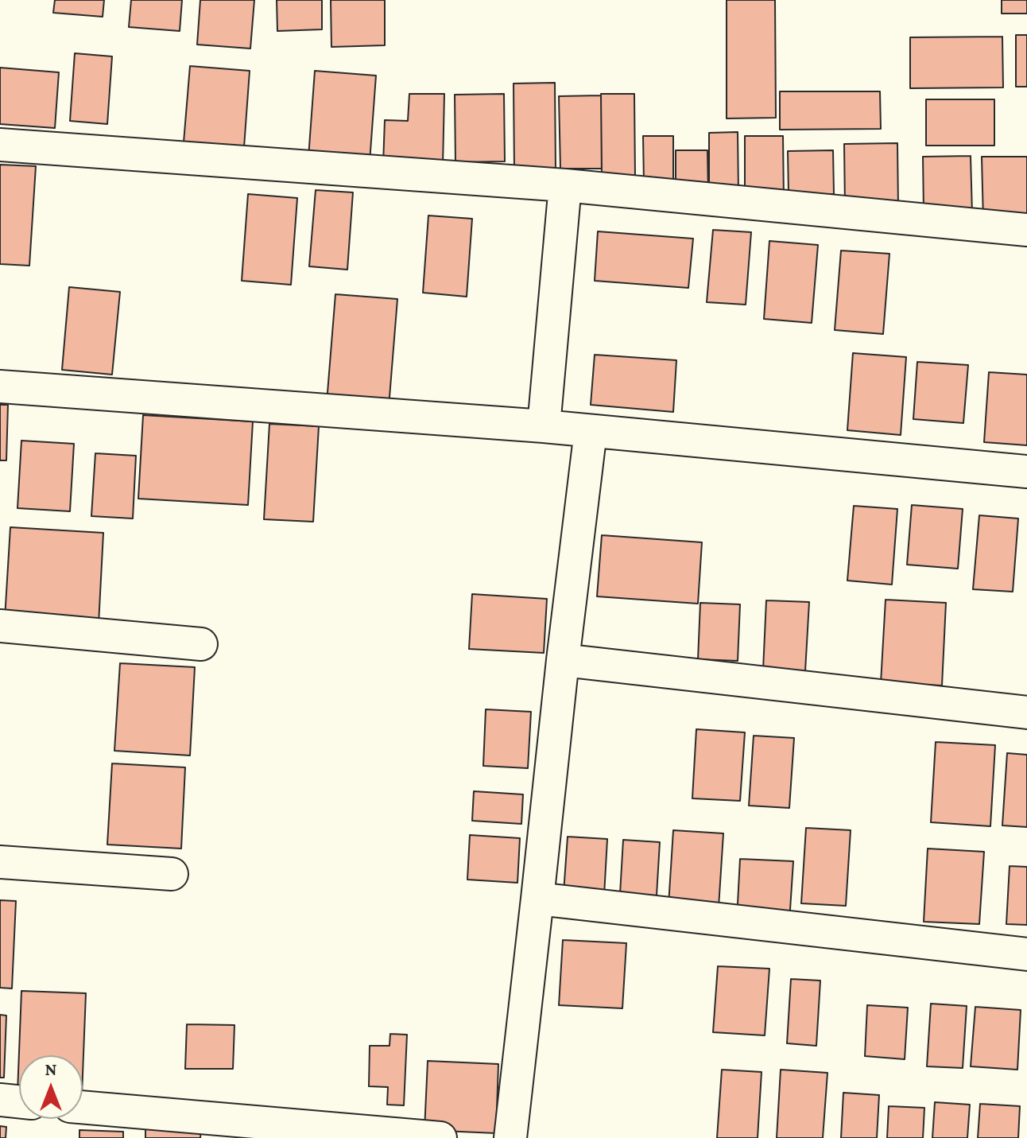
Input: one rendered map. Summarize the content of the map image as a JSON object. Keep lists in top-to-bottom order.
{
  "north": "top"
}
